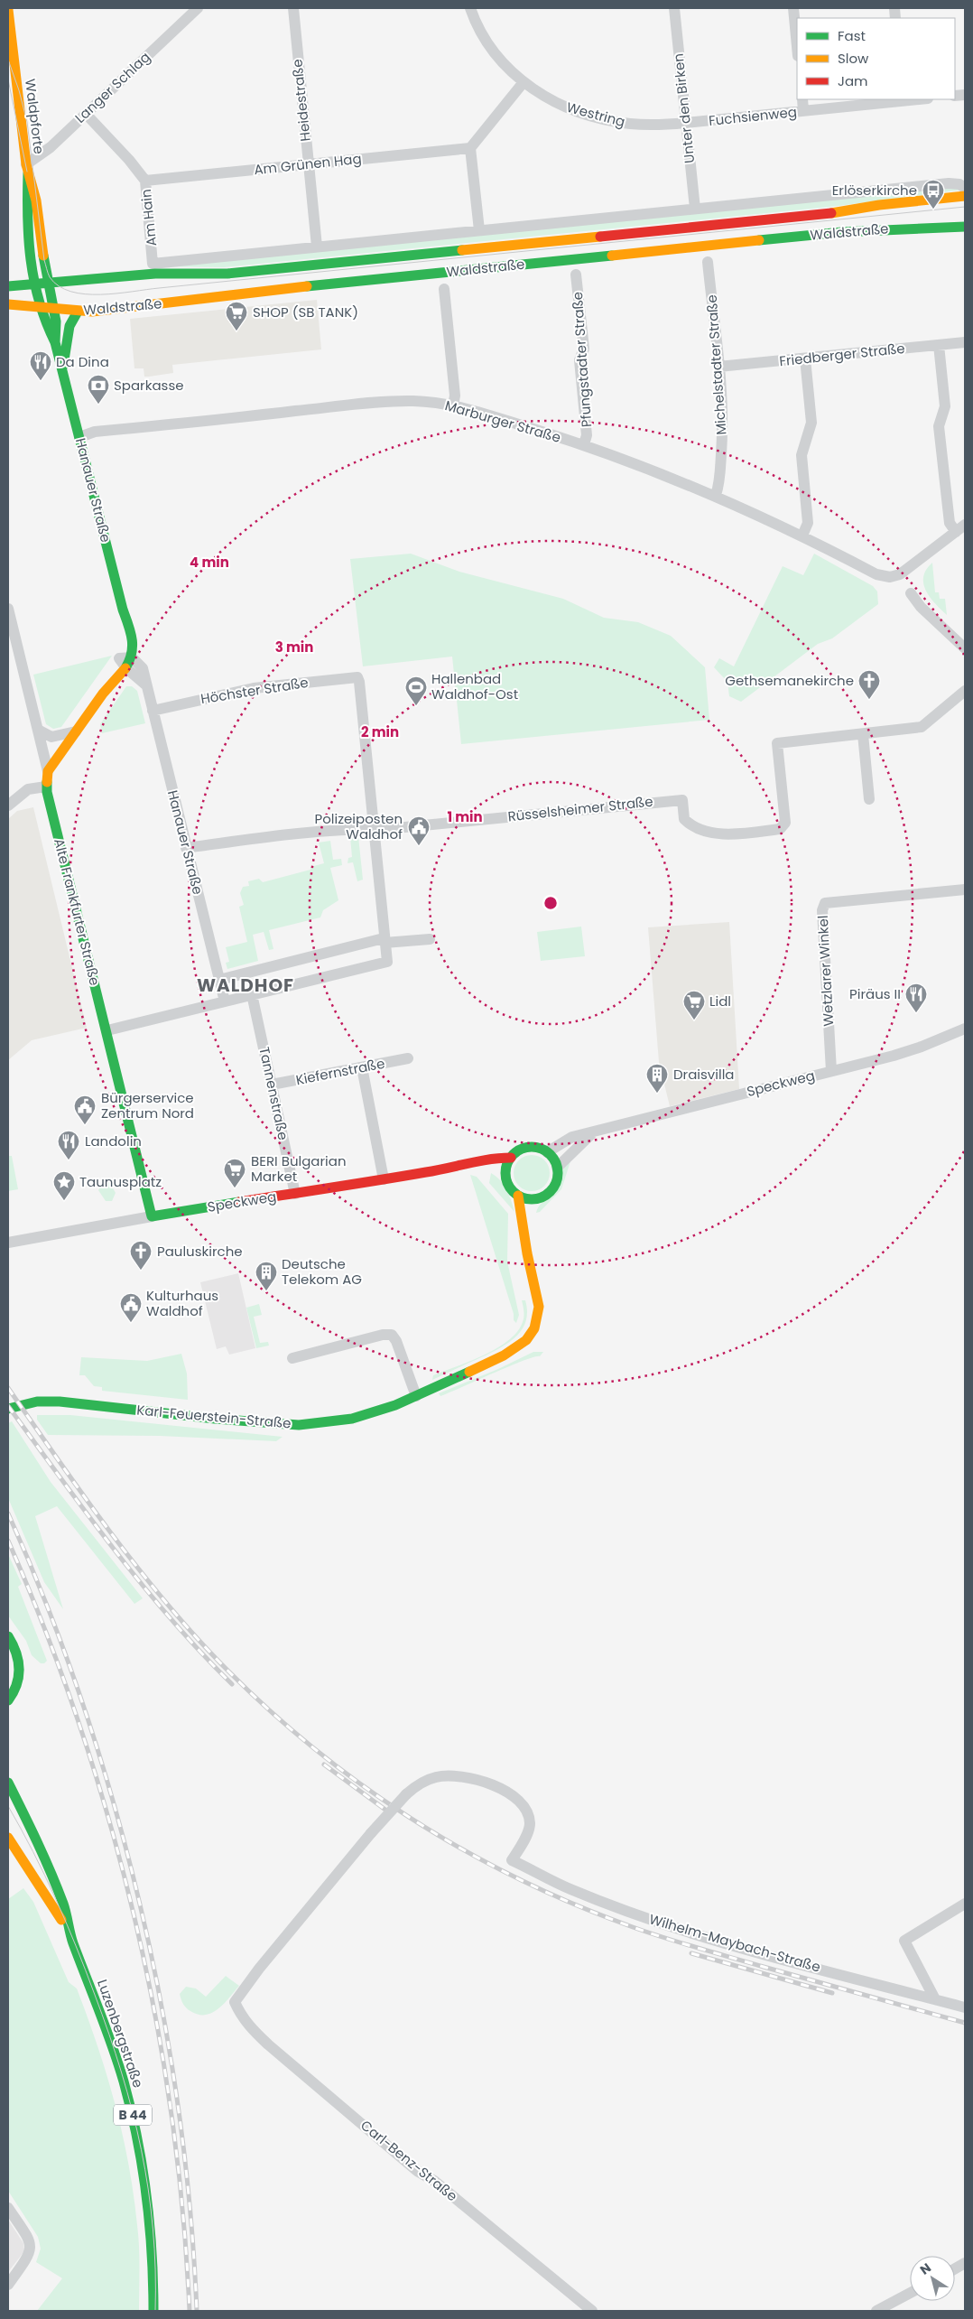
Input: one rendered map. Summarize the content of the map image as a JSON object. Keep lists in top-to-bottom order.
{
  "streets": {
    "street": [
      "Langer Schlag",
      "Heidestraße",
      "Unter den Birken",
      "Westring",
      "Waldpforte",
      "Fuchsienweg",
      "Am Grünen Hag",
      "Am Hain",
      "Waldstraße",
      "Friedberger Straße",
      "Pfungstadter Straße",
      "Michelstadter Straße",
      "Marburger Straße",
      "Hanauer Straße",
      "Höchster Straße",
      "Rüsselsheimer Straße",
      "Alte Frankfurter Straße",
      "Wetzlarer Winkel",
      "Kiefernstraße",
      "Speckweg",
      "Tannenstraße",
      "Karl-Feuerstein-Straße",
      "Wilhelm-Maybach-Straße",
      "Luzenbergstraße",
      "B 44",
      "Carl-Benz-Straße"
    ]
  },
  "crossings": [
    ["Langer Schlag", "Waldpforte"],
    ["Langer Schlag", "Am Hain"],
    ["Heidestraße", "Am Grünen Hag"],
    ["Heidestraße", "Am Hain"],
    ["Unter den Birken", "Westring"],
    ["Unter den Birken", "Fuchsienweg"],
    ["Westring", "Fuchsienweg"],
    ["Waldpforte", "Waldstraße"],
    ["Waldpforte", "Hanauer Straße"],
    ["Am Grünen Hag", "Am Hain"],
    ["Waldstraße", "Hanauer Straße"],
    ["Friedberger Straße", "Michelstadter Straße"],
    ["Pfungstadter Straße", "Marburger Straße"],
    ["Michelstadter Straße", "Marburger Straße"],
    ["Marburger Straße", "Hanauer Straße"],
    ["Hanauer Straße", "Höchster Straße"],
    ["Hanauer Straße", "Rüsselsheimer Straße"],
    ["Höchster Straße", "Rüsselsheimer Straße"],
    ["Alte Frankfurter Straße", "Speckweg"],
    ["Wetzlarer Winkel", "Speckweg"],
    ["Kiefernstraße", "Tannenstraße"],
    ["Speckweg", "Tannenstraße"],
    ["Speckweg", "Karl-Feuerstein-Straße"],
    ["Wilhelm-Maybach-Straße", "Carl-Benz-Straße"]
  ],
  "districts": ["WALDHOF"],
  "places": {
    "bus stop": ["Erlöserkirche"],
    "supermarket": ["SHOP (SB TANK)", "Lidl", "BERI Bulgarian Market"],
    "restaurant": ["Da Dina", "Piräus II", "Landolin"],
    "bank": ["Sparkasse"],
    "church": ["Gethsemanekirche", "Pauluskirche"],
    "sports": ["Hallenbad Waldhof-Ost"],
    "public building": ["Polizeiposten Waldhof", "Bürgerservice Zentrum Nord", "Kulturhaus Waldhof"],
    "building": ["Draisvilla", "Deutsche Telekom AG"],
    "place": ["Taunusplatz"]
  },
  "legend": ["Fast", "Slow", "Jam"],
  "north": "top left",
  "rings": [
    "4 min",
    "3 min",
    "2 min",
    "1 min"
  ]
}
